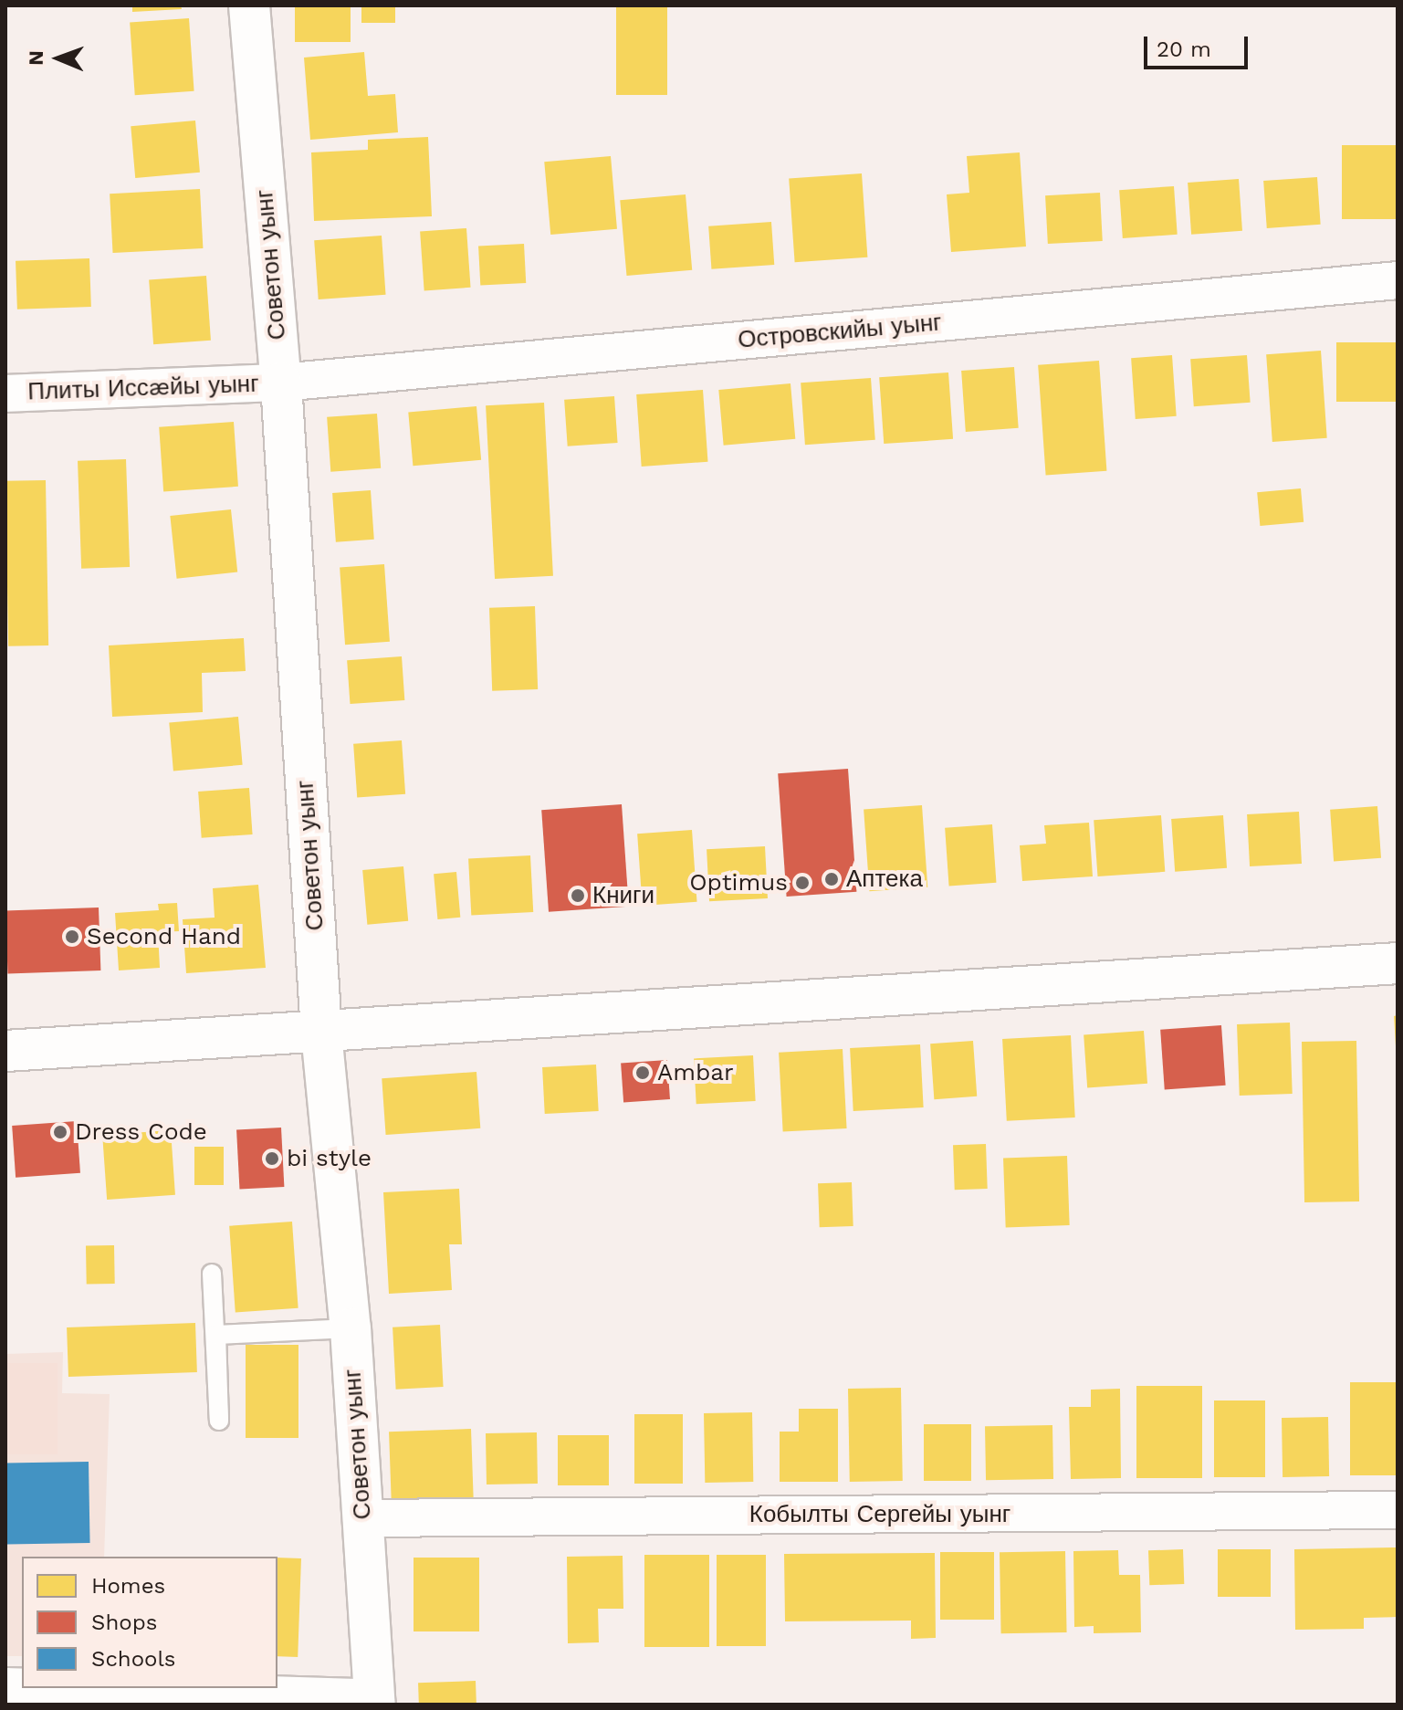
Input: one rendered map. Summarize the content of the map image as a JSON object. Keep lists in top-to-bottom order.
{
  "streets": {
    "street": [
      "Советон уынг",
      "Островскийы уынг",
      "Плиты Иссæйы уынг",
      "Кобылты Сергейы уынг"
    ]
  },
  "crossings": [
    ["Советон уынг", "Островскийы уынг"],
    ["Советон уынг", "Плиты Иссæйы уынг"],
    ["Советон уынг", "Кобылты Сергейы уынг"],
    ["Островскийы уынг", "Плиты Иссæйы уынг"]
  ],
  "places": [
    "Аптека",
    "Optimus",
    "Книги",
    "Second Hand",
    "Ambar",
    "Dress Code",
    "bi style"
  ],
  "legend": ["Homes", "Shops", "Schools"],
  "scale_bar": "20 m",
  "north": "left"
}
